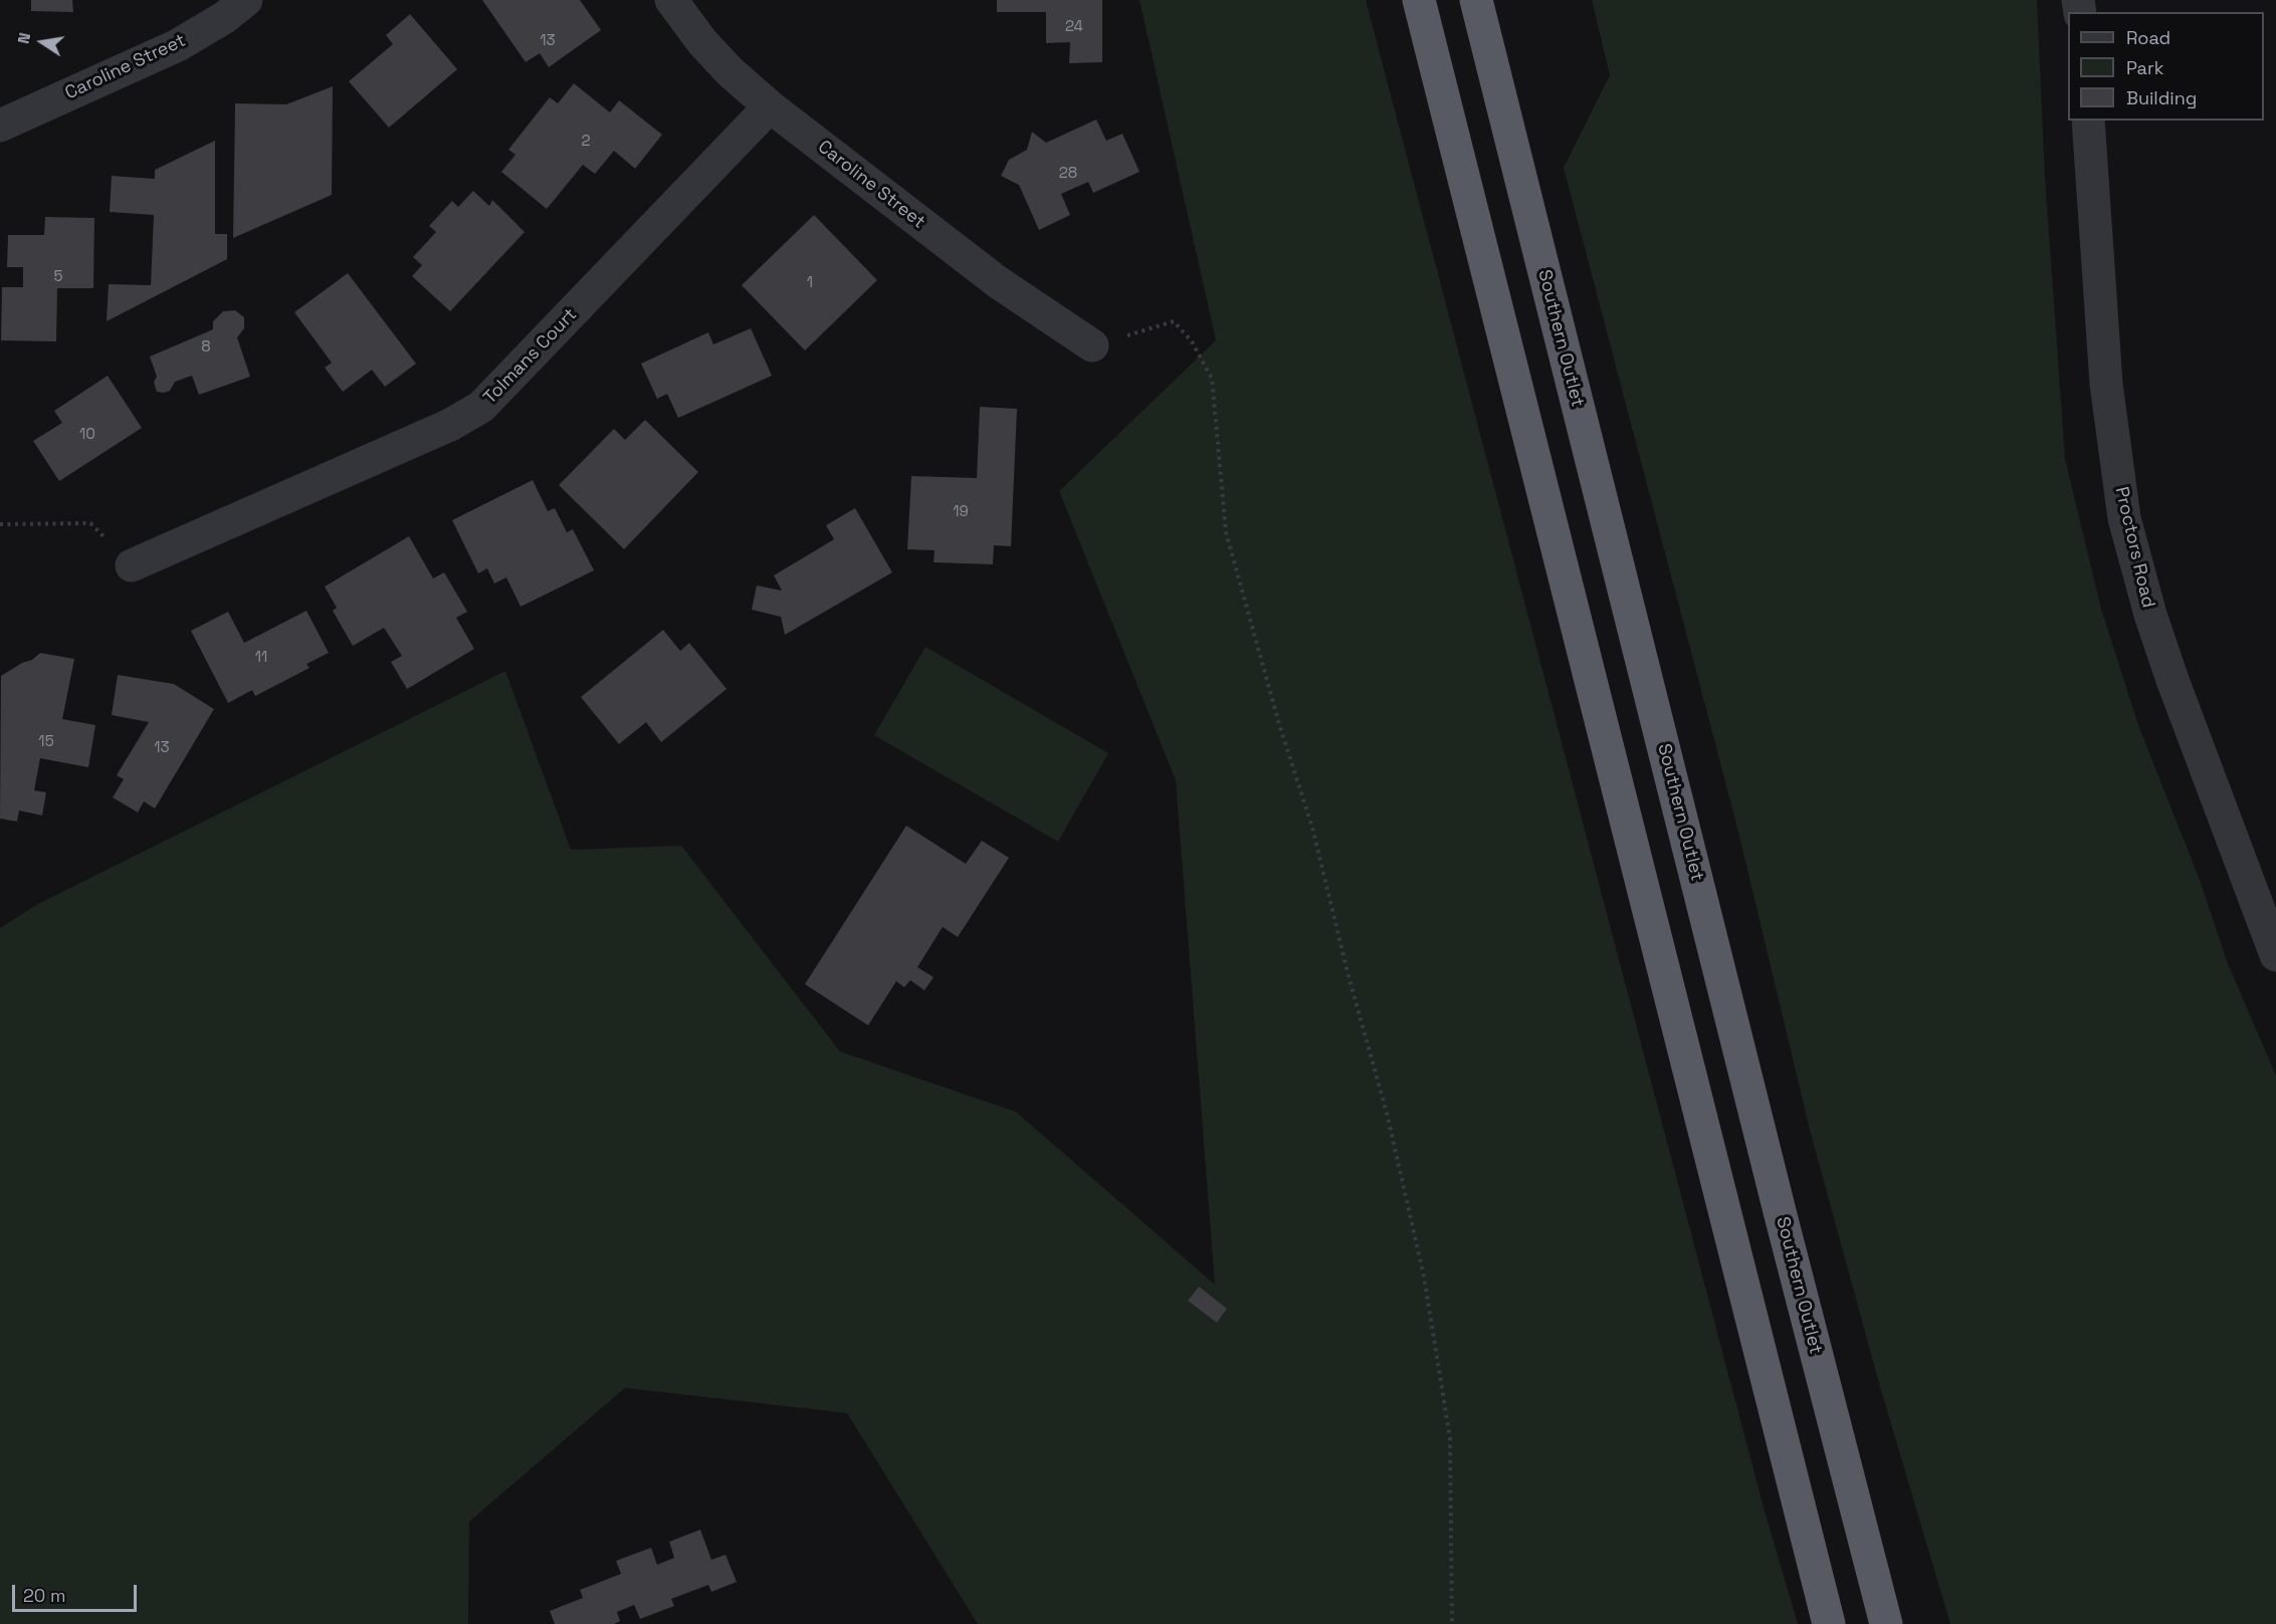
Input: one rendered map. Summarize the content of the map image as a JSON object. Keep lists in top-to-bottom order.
{
  "streets": {
    "highway": ["Southern Outlet"],
    "street": ["Caroline Street", "Tolmans Court", "Proctors Road"]
  },
  "crossings": [
    ["Caroline Street", "Tolmans Court"]
  ],
  "house_numbers": [
    "24",
    "13",
    "2",
    "28",
    "5",
    "1",
    "8",
    "10",
    "19",
    "11",
    "15",
    "13"
  ],
  "legend": ["Road", "Park", "Building"],
  "scale_bar": "20 m",
  "north": "left"
}
